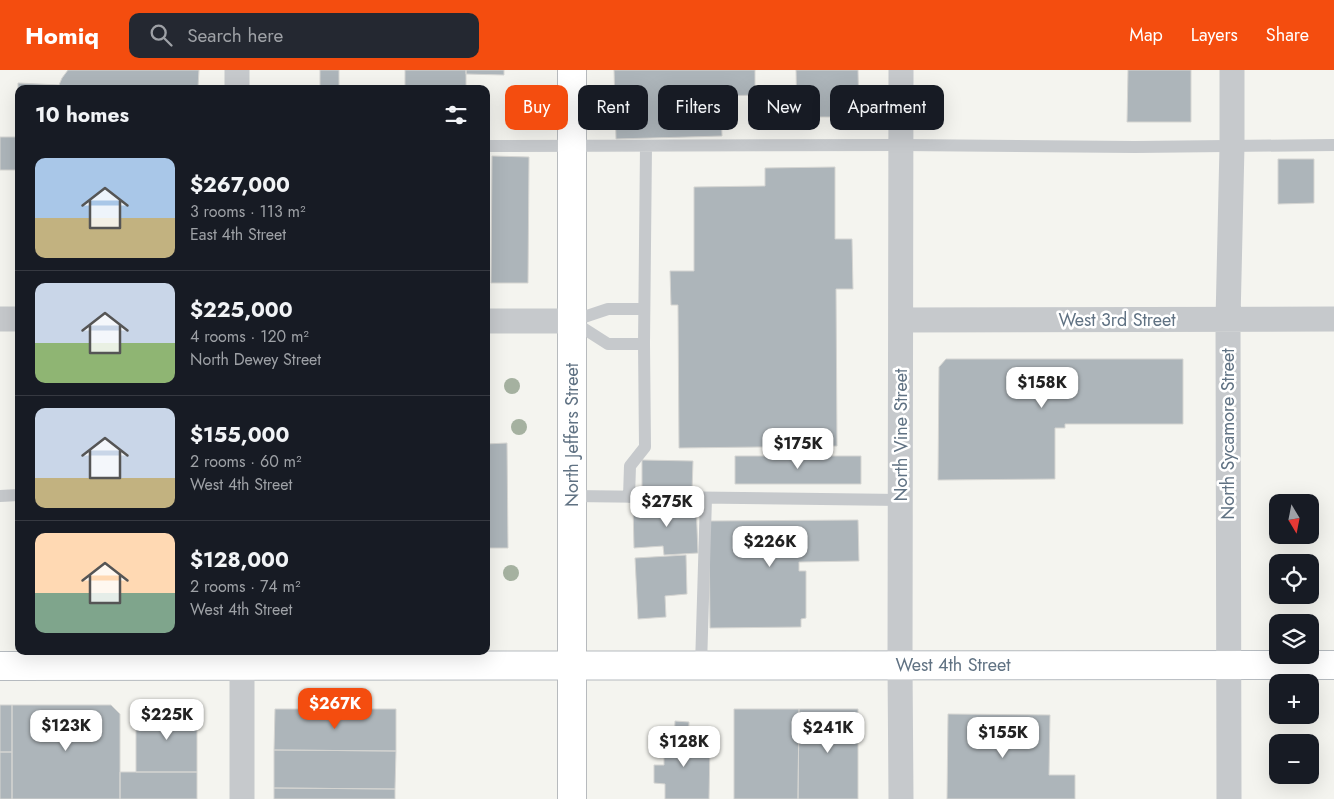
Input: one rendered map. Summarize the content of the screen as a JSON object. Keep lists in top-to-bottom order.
{
  "streets": {
    "main road": ["North Jeffers Street", "West 4th Street"],
    "street": ["West 3rd Street", "North Sycamore Street", "North Vine Street"]
  },
  "crossings": [
    ["West 3rd Street", "North Sycamore Street"],
    ["West 3rd Street", "North Vine Street"],
    ["North Sycamore Street", "West 4th Street"],
    ["North Jeffers Street", "West 4th Street"],
    ["North Vine Street", "West 4th Street"]
  ],
  "north": "bottom",
  "page": {
    "header": "Homiq",
    "search": "Search here",
    "nav": ["Map", "Layers", "Share"],
    "chip": [
      "Buy",
      "Rent",
      "Filters",
      "New",
      "Apartment"
    ],
    "heading": "10 homes",
    "list": [
      {
        "name": "$267,000",
        "note": "3 rooms · 113 m² · East 4th Street"
      },
      {
        "name": "$225,000",
        "note": "4 rooms · 120 m² · North Dewey Street"
      },
      {
        "name": "$155,000",
        "note": "2 rooms · 60 m² · West 4th Street"
      },
      {
        "name": "$128,000",
        "note": "2 rooms · 74 m² · West 4th Street"
      }
    ],
    "price": [
      "$158K",
      "$175K",
      "$275K",
      "$226K",
      "$267K",
      "$225K",
      "$123K",
      "$241K",
      "$155K",
      "$128K"
    ],
    "map_buttons": ["+", "−"]
  }
}
